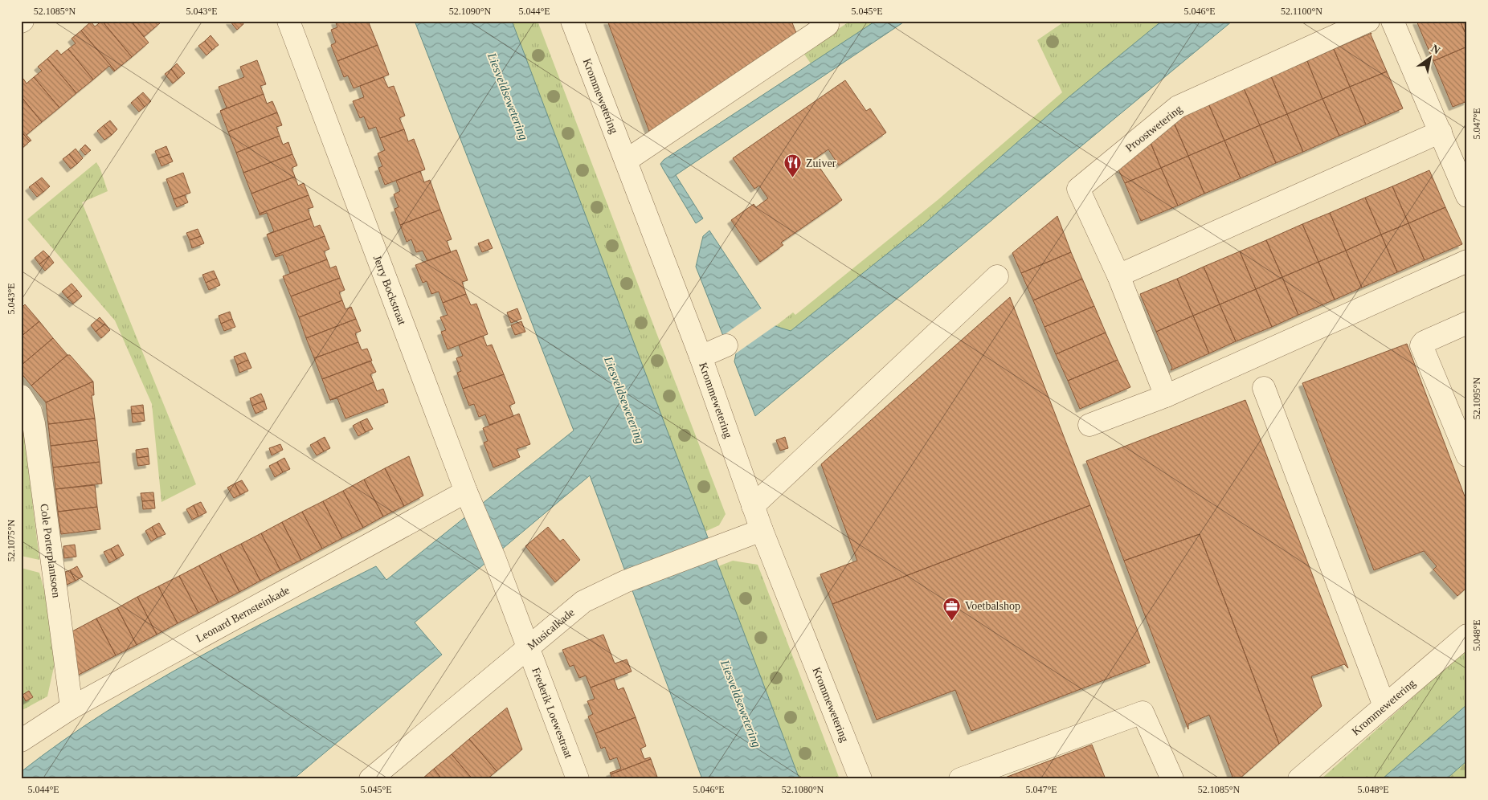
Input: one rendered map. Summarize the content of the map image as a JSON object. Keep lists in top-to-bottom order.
{
  "streets": {
    "street": [
      "Krommewetering",
      "Proostwetering",
      "Jerry Bockstraat",
      "Cole Porterplantsoen",
      "Leonard Bernsteinkade",
      "Musicalkade",
      "Frederik Loewestraat"
    ]
  },
  "crossings": [
    ["Krommewetering", "Musicalkade"],
    ["Jerry Bockstraat", "Leonard Bernsteinkade"],
    ["Jerry Bockstraat", "Frederik Loewestraat"],
    ["Cole Porterplantsoen", "Leonard Bernsteinkade"],
    ["Musicalkade", "Frederik Loewestraat"]
  ],
  "water": ["Liesveldsewetering"],
  "places": {
    "restaurant": ["Zuiver"],
    "office": ["Voetbalshop"]
  },
  "north": "top right",
  "coordinates": [
    "52.1085°N",
    "5.043°E",
    "52.1090°N",
    "5.044°E",
    "5.045°E",
    "5.046°E",
    "52.1100°N",
    "5.047°E",
    "52.1095°N",
    "52.1075°N",
    "5.048°E",
    "52.1080°N"
  ]
}
